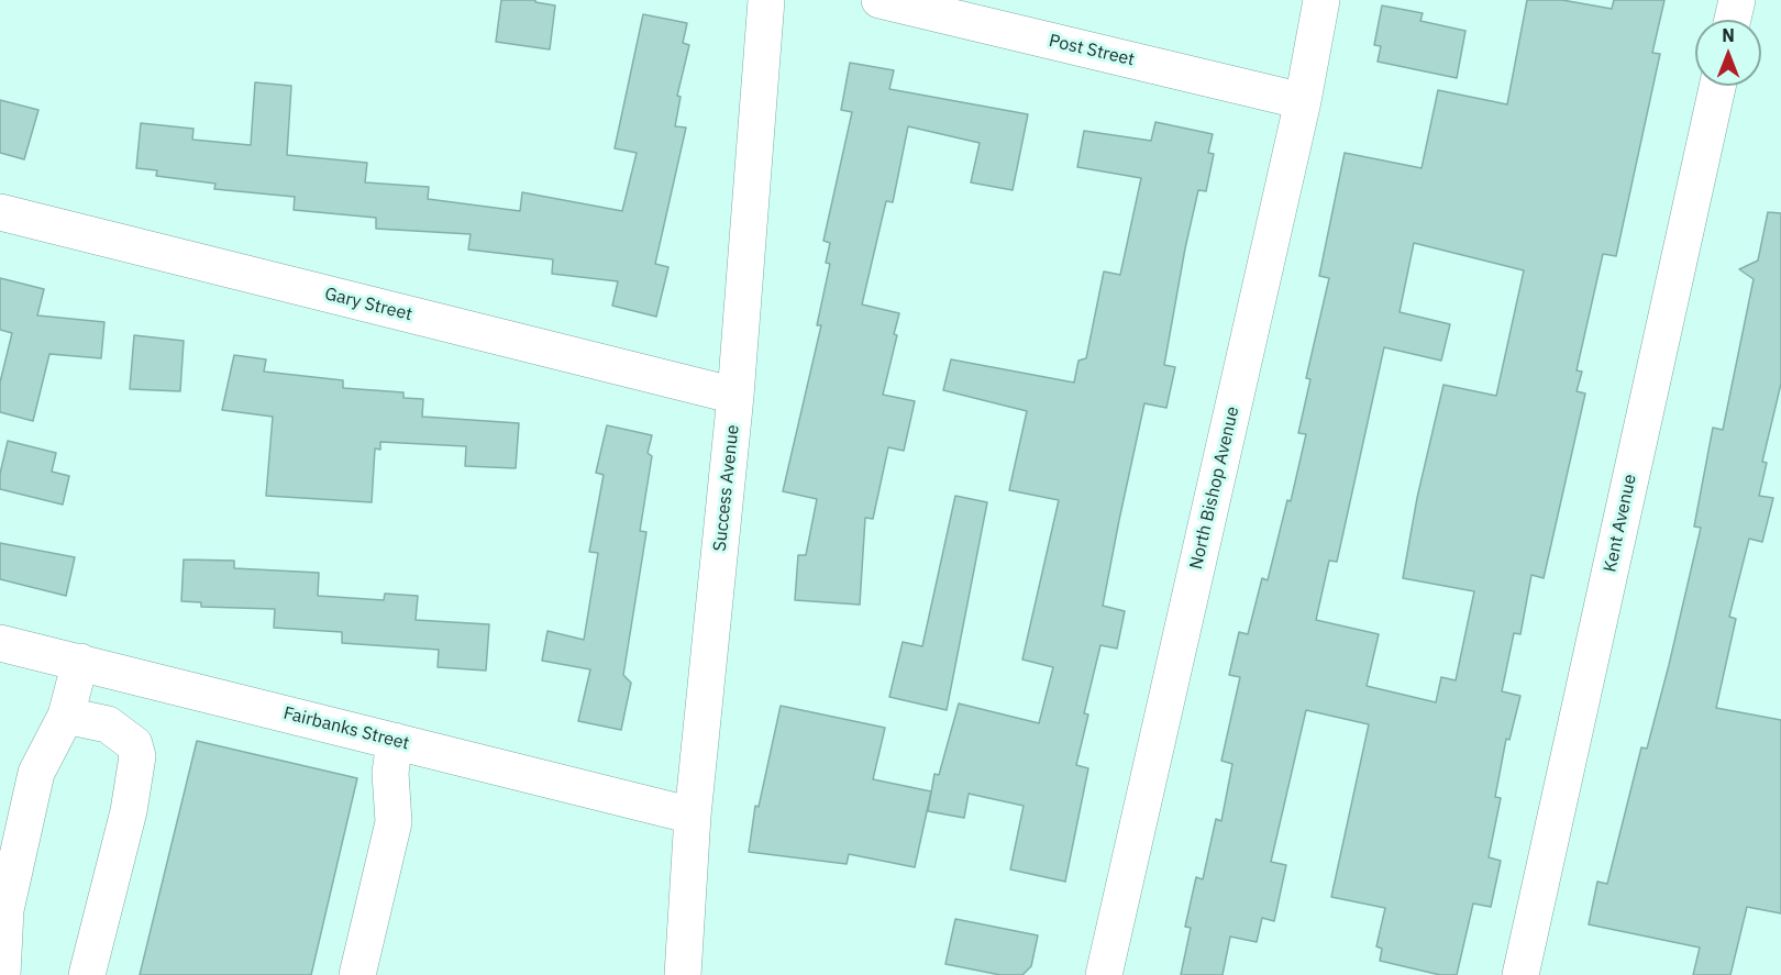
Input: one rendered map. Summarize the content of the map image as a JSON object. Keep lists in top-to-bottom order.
{
  "streets": {
    "street": [
      "Post Street",
      "Gary Street",
      "Success Avenue",
      "North Bishop Avenue",
      "Kent Avenue",
      "Fairbanks Street"
    ]
  },
  "crossings": [
    ["Post Street", "North Bishop Avenue"],
    ["Gary Street", "Success Avenue"],
    ["Success Avenue", "Fairbanks Street"]
  ],
  "north": "top"
}
